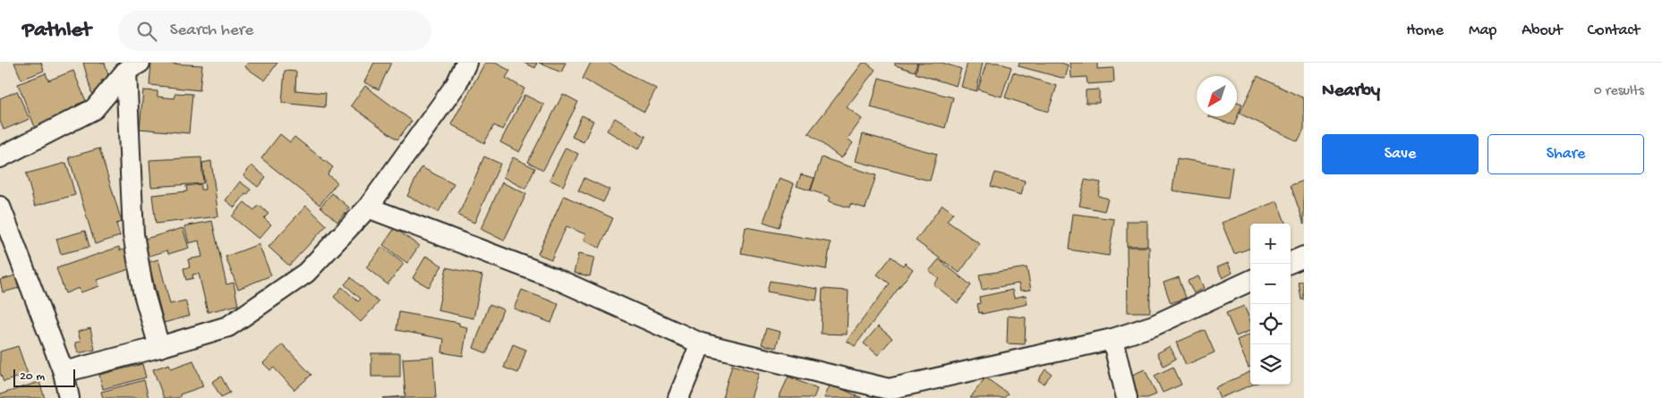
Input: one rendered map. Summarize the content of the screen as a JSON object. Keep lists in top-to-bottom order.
{
  "scale_bar": "20 m",
  "north": "bottom left",
  "page": {
    "header": "Pathlet",
    "search": "Search here",
    "nav": [
      "Home",
      "Map",
      "About",
      "Contact"
    ],
    "heading": ["Nearby", "0 results"],
    "buttons": ["Save", "Share"],
    "map_buttons": ["+", "−"],
    "scale": "20 m"
  }
}
